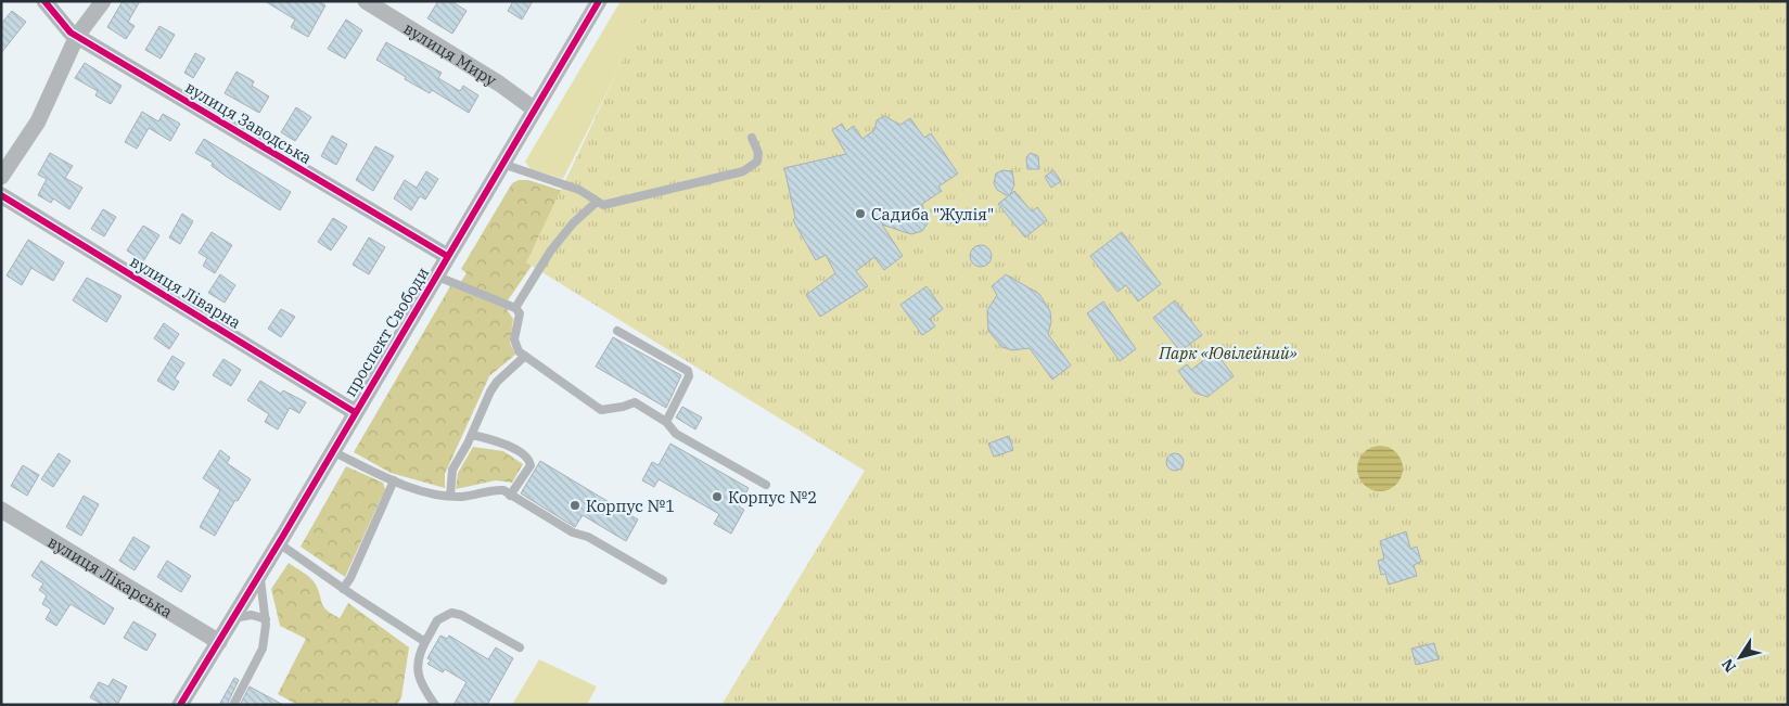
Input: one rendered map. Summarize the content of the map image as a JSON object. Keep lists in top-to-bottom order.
{
  "streets": {
    "street": [
      "вулиця Миру",
      "вулиця Заводська",
      "вулиця Ліварна",
      "проспект Свободи",
      "вулиця Лікарська"
    ]
  },
  "crossings": [
    ["вулиця Миру", "проспект Свободи"],
    ["вулиця Заводська", "проспект Свободи"],
    ["вулиця Ліварна", "проспект Свободи"],
    ["проспект Свободи", "вулиця Лікарська"]
  ],
  "parks": ["Парк «Ювілейний»"],
  "places": ["Садиба \"Жулія\"", "Корпус №2", "Корпус №1"],
  "north": "bottom left"
}
